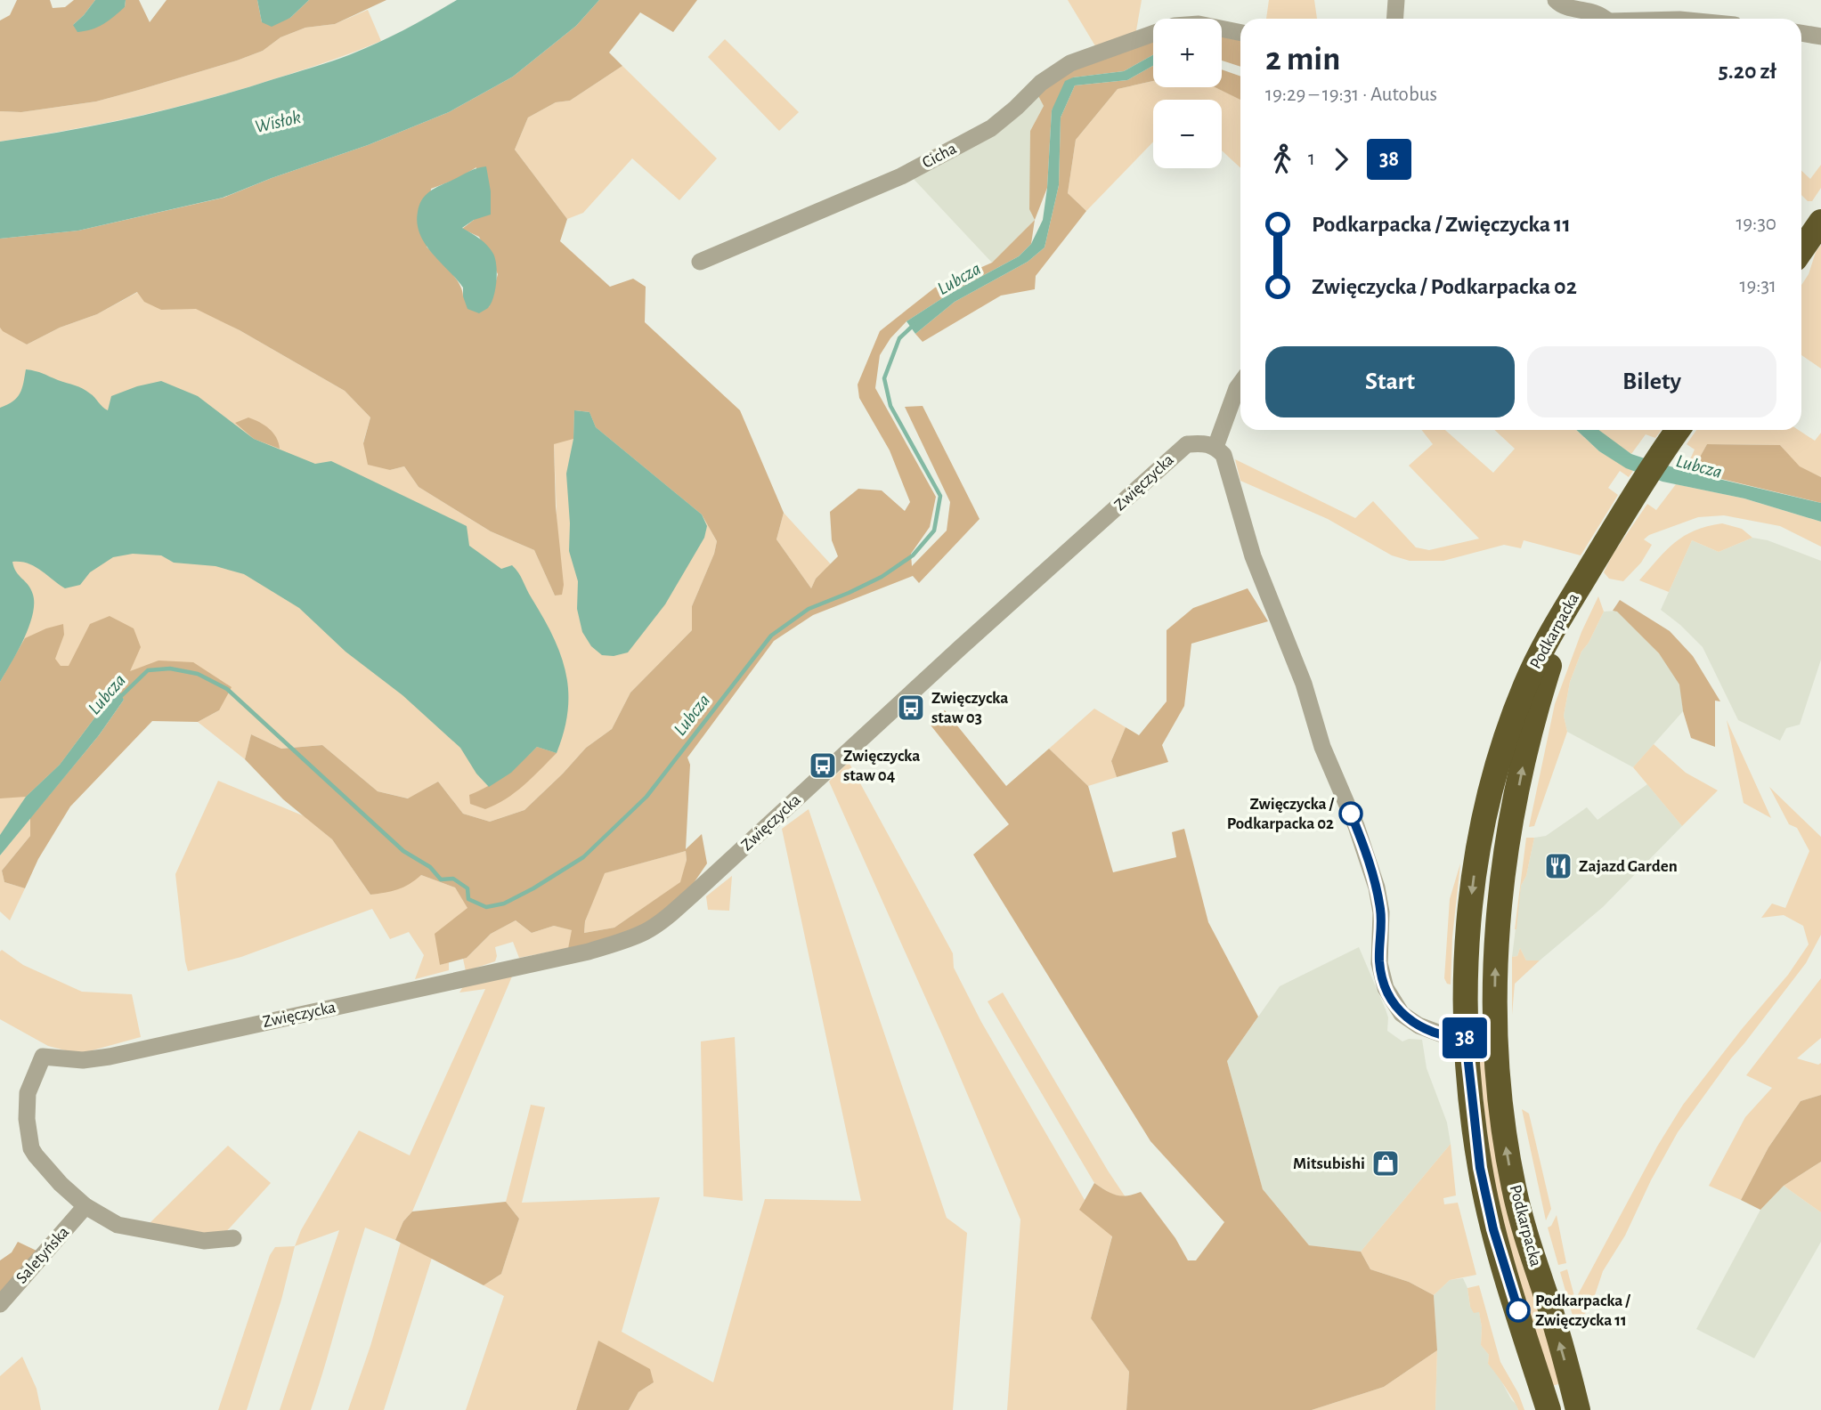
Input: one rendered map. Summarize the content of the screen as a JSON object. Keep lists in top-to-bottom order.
{
  "streets": {
    "highway": ["Podkarpacka"],
    "street": ["Cicha", "Zwięczycka", "Saletyńska"]
  },
  "crossings": [
    ["Zwięczycka", "Saletyńska"]
  ],
  "water": ["Wisłok", "Lubcza"],
  "places": {
    "bus stop": ["Zwięczycka staw 03", "Zwięczycka staw 04"],
    "other": ["Zwięczycka / Podkarpacka 02", "Podkarpacka / Zwięczycka 11"],
    "restaurant": ["Zajazd Garden"],
    "shop": ["Mitsubishi"]
  },
  "lines": ["bus line 38"],
  "page": {
    "on_map": "38",
    "map_buttons": ["+", "−"],
    "heading": ["2 min", "19:29 – 19:31 · Autobus", "5.20 zł"],
    "legs": ["1", "38"],
    "list": [
      {
        "name": "Podkarpacka / Zwięczycka 11",
        "value": "19:30"
      },
      {
        "name": "Zwięczycka / Podkarpacka 02",
        "value": "19:31"
      }
    ],
    "buttons": ["Start", "Bilety"]
  }
}
